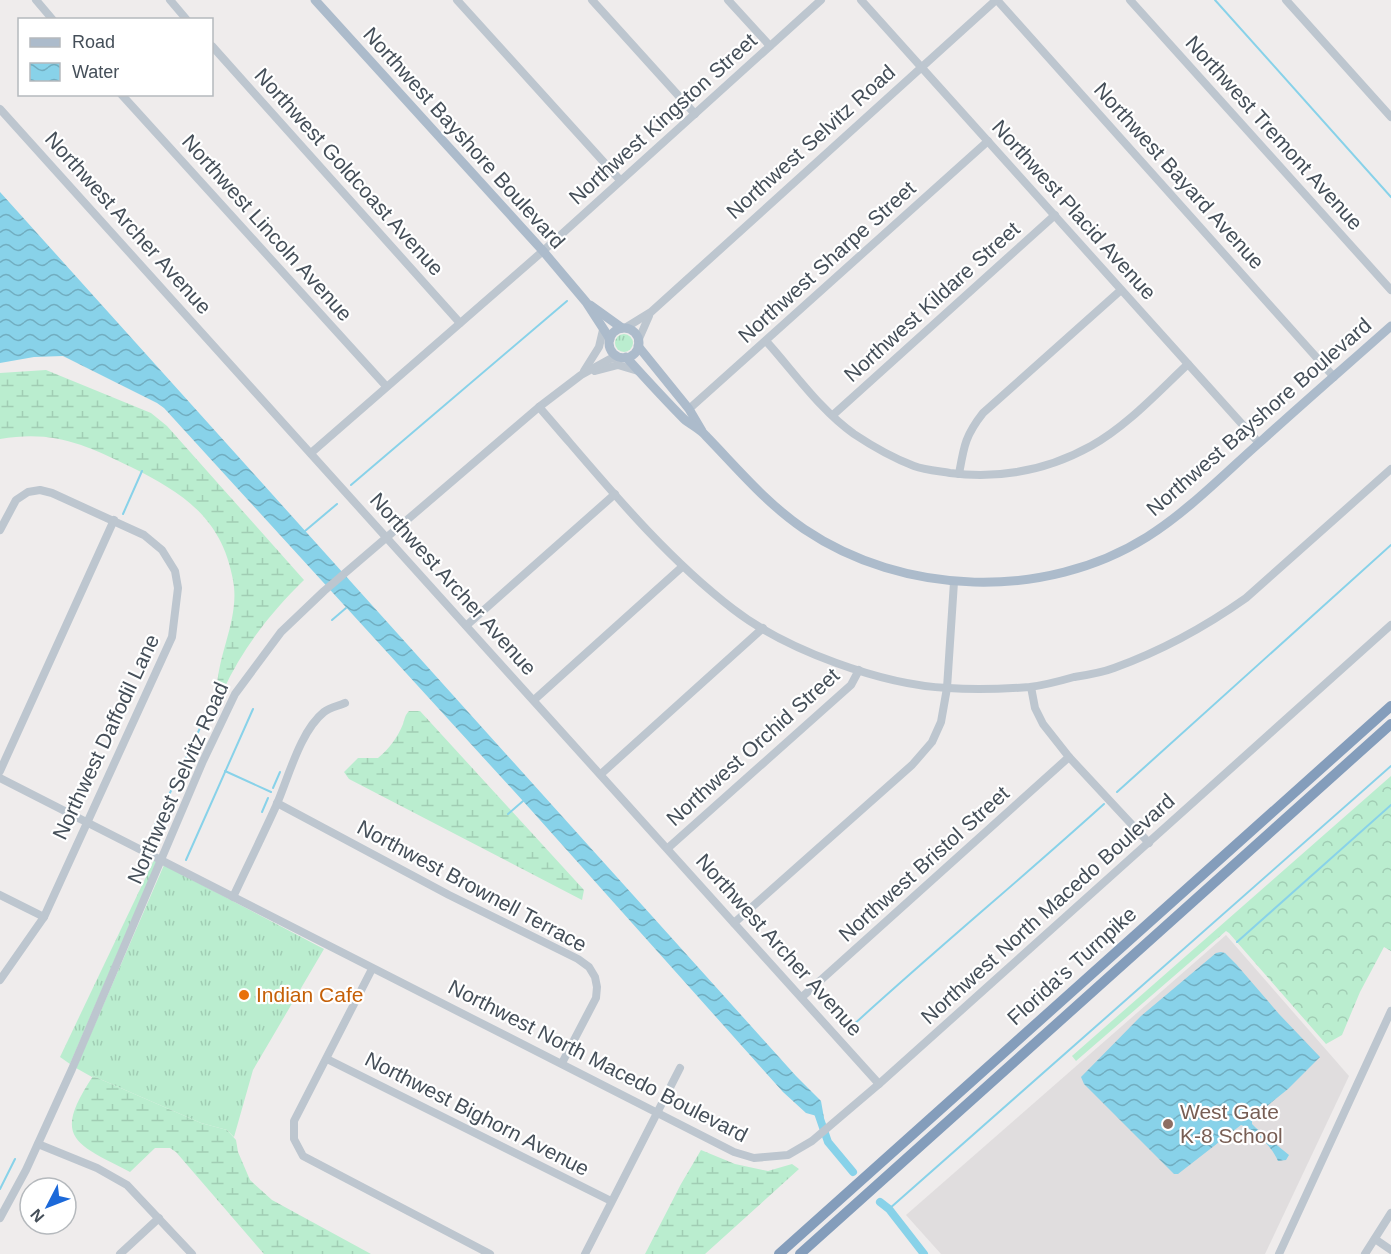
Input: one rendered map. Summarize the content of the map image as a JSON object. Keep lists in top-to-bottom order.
{
  "streets": {
    "highway": ["Florida's Turnpike"],
    "main road": ["Northwest Bayshore Boulevard"],
    "street": [
      "Northwest Kingston Street",
      "Northwest Tremont Avenue",
      "Northwest Selvitz Road",
      "Northwest Goldcoast Avenue",
      "Northwest Bayard Avenue",
      "Northwest Placid Avenue",
      "Northwest Archer Avenue",
      "Northwest Lincoln Avenue",
      "Northwest Sharpe Street",
      "Northwest Kildare Street",
      "Northwest Daffodil Lane",
      "Northwest Orchid Street",
      "Northwest Bristol Street",
      "Northwest Brownell Terrace",
      "Northwest North Macedo Boulevard",
      "Northwest Bighorn Avenue"
    ]
  },
  "crossings": [
    ["Northwest Kingston Street", "Northwest Bayshore Boulevard"],
    ["Northwest Kingston Street", "Northwest Goldcoast Avenue"],
    ["Northwest Kingston Street", "Northwest Archer Avenue"],
    ["Northwest Kingston Street", "Northwest Lincoln Avenue"],
    ["Northwest Bayshore Boulevard", "Northwest Selvitz Road"],
    ["Northwest Bayshore Boulevard", "Northwest Bayard Avenue"],
    ["Northwest Bayshore Boulevard", "Northwest Placid Avenue"],
    ["Northwest Bayshore Boulevard", "Northwest Sharpe Street"],
    ["Northwest Selvitz Road", "Northwest Bayard Avenue"],
    ["Northwest Selvitz Road", "Northwest Placid Avenue"],
    ["Northwest Selvitz Road", "Northwest Archer Avenue"],
    ["Northwest Selvitz Road", "Northwest North Macedo Boulevard"],
    ["Northwest Placid Avenue", "Northwest Sharpe Street"],
    ["Northwest Placid Avenue", "Northwest Kildare Street"],
    ["Northwest Archer Avenue", "Northwest Orchid Street"],
    ["Northwest Archer Avenue", "Northwest Bristol Street"],
    ["Northwest Archer Avenue", "Northwest North Macedo Boulevard"],
    ["Northwest Daffodil Lane", "Northwest North Macedo Boulevard"],
    ["Northwest Brownell Terrace", "Northwest North Macedo Boulevard"]
  ],
  "places": ["Indian Cafe", "West Gate K-8 School"],
  "legend": ["Road", "Water"],
  "north": "bottom left"
}
